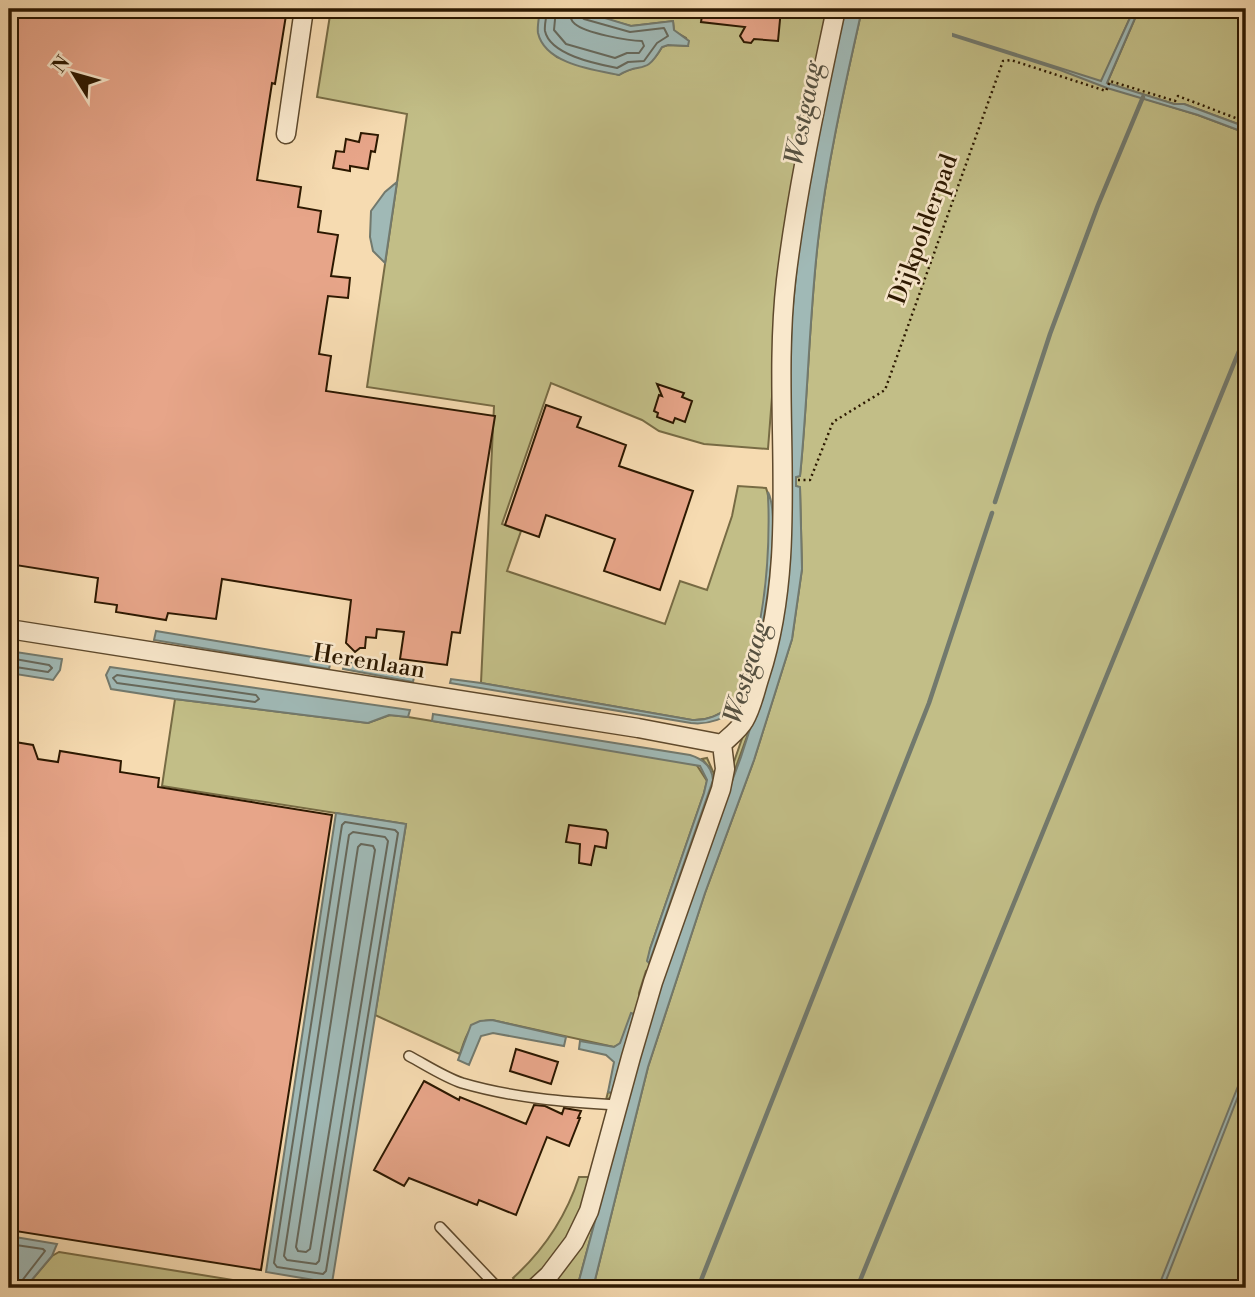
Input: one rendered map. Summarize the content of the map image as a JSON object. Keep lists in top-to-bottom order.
{
  "streets": {
    "street": ["Herenlaan"],
    "path": ["Dijkpolderpad"]
  },
  "water": ["Westgaag"],
  "north": "top left"
}
